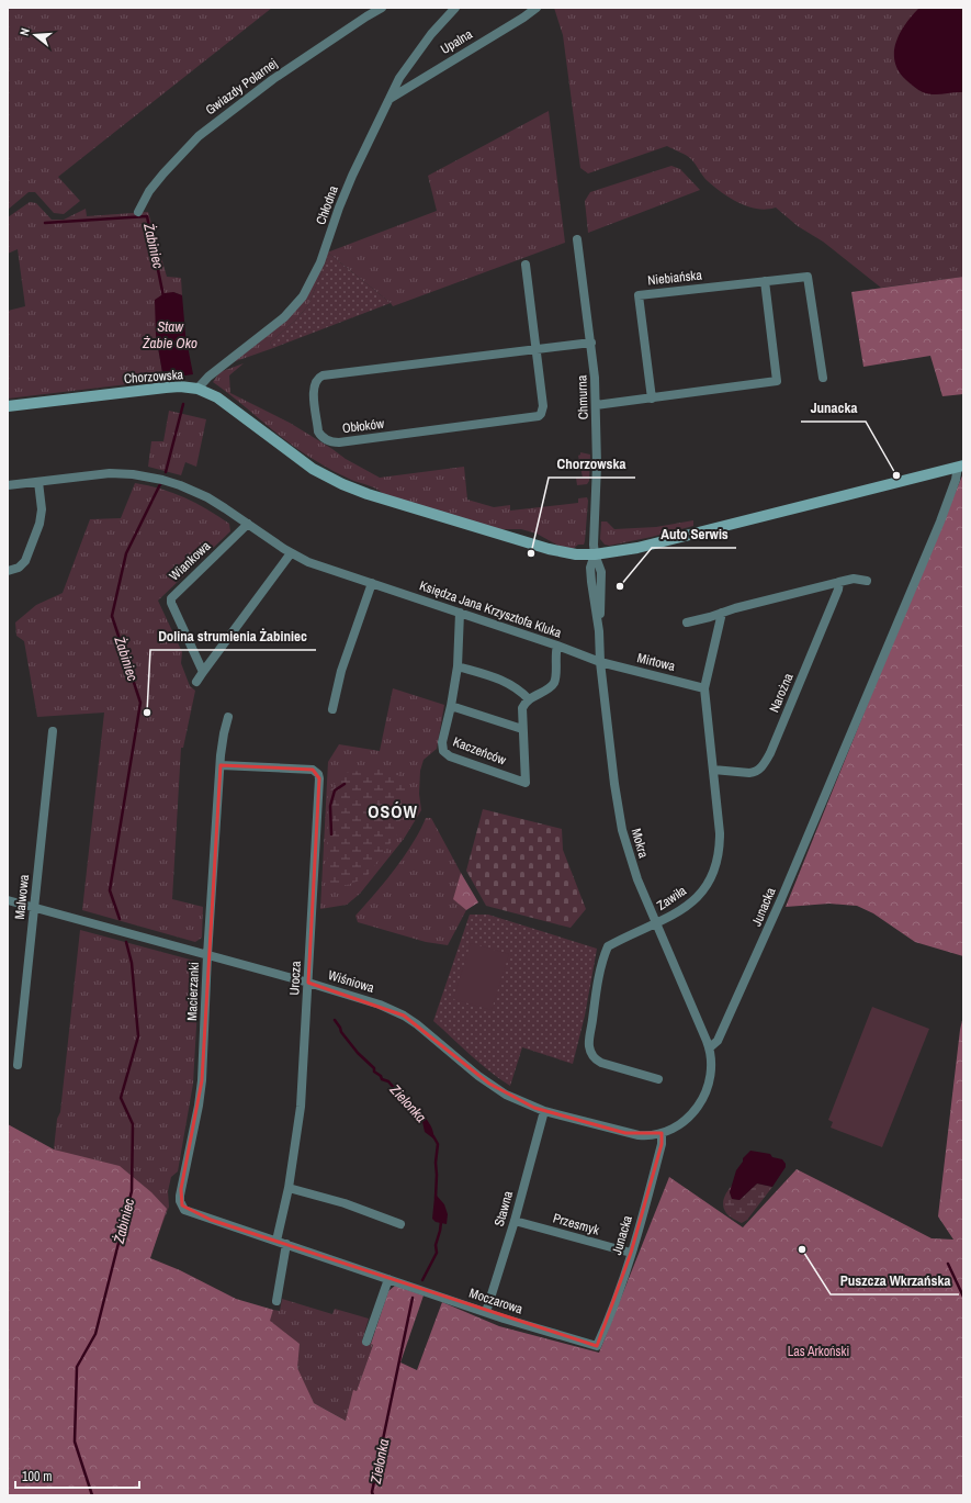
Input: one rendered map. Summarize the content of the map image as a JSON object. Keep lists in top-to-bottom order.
{
  "streets": {
    "street": [
      "Upalna",
      "Gwiazdy Polarnej",
      "Chłodna",
      "Niebiańska",
      "Chorzowska",
      "Chmurna",
      "Obłoków",
      "Wiankowa",
      "Księdza Jana Krzysztofa Kluka",
      "Mirtowa",
      "Narożna",
      "Kaczeńców",
      "Mokra",
      "Malwowa",
      "Zawiła",
      "Junacka",
      "Urocza",
      "Wiśniowa",
      "Macierzanki",
      "Stawna",
      "Przesmyk",
      "Moczarowa"
    ]
  },
  "crossings": [
    ["Upalna", "Chłodna"],
    ["Chłodna", "Chorzowska"],
    ["Chorzowska", "Chmurna"],
    ["Chorzowska", "Mokra"],
    ["Chorzowska", "Junacka"],
    ["Chmurna", "Obłoków"],
    ["Chmurna", "Mokra"],
    ["Wiankowa", "Księdza Jana Krzysztofa Kluka"],
    ["Księdza Jana Krzysztofa Kluka", "Mirtowa"],
    ["Księdza Jana Krzysztofa Kluka", "Kaczeńców"],
    ["Księdza Jana Krzysztofa Kluka", "Mokra"],
    ["Mirtowa", "Mokra"],
    ["Mirtowa", "Zawiła"],
    ["Narożna", "Zawiła"],
    ["Mokra", "Zawiła"],
    ["Mokra", "Junacka"],
    ["Malwowa", "Wiśniowa"],
    ["Junacka", "Wiśniowa"],
    ["Junacka", "Przesmyk"],
    ["Junacka", "Moczarowa"],
    ["Urocza", "Wiśniowa"],
    ["Urocza", "Macierzanki"],
    ["Urocza", "Moczarowa"],
    ["Wiśniowa", "Macierzanki"],
    ["Wiśniowa", "Stawna"],
    ["Macierzanki", "Moczarowa"],
    ["Stawna", "Przesmyk"],
    ["Stawna", "Moczarowa"]
  ],
  "districts": ["OSÓW"],
  "water": ["Żabiniec", "Staw Żabie Oko", "Zielonka"],
  "parks": ["Las Arkoński"],
  "places": [
    "Junacka",
    "Chorzowska",
    "Auto Serwis",
    "Dolina strumienia Żabiniec",
    "Puszcza Wkrzańska"
  ],
  "scale_bar": "100 m",
  "north": "left"
}
